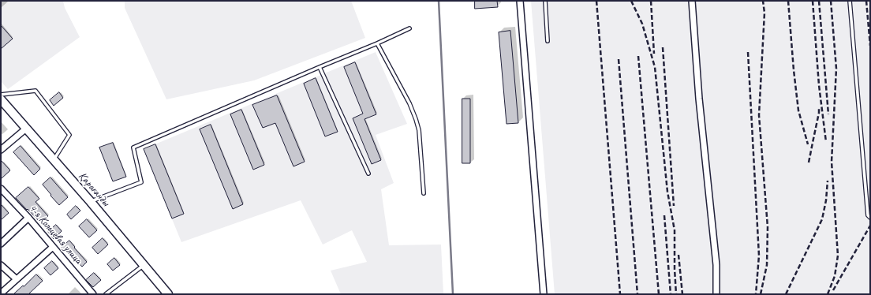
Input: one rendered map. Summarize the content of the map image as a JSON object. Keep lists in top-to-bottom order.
{
  "streets": {
    "main road": ["Қарағанды"],
    "street": ["4-я Кольцевая улица"]
  }
}
